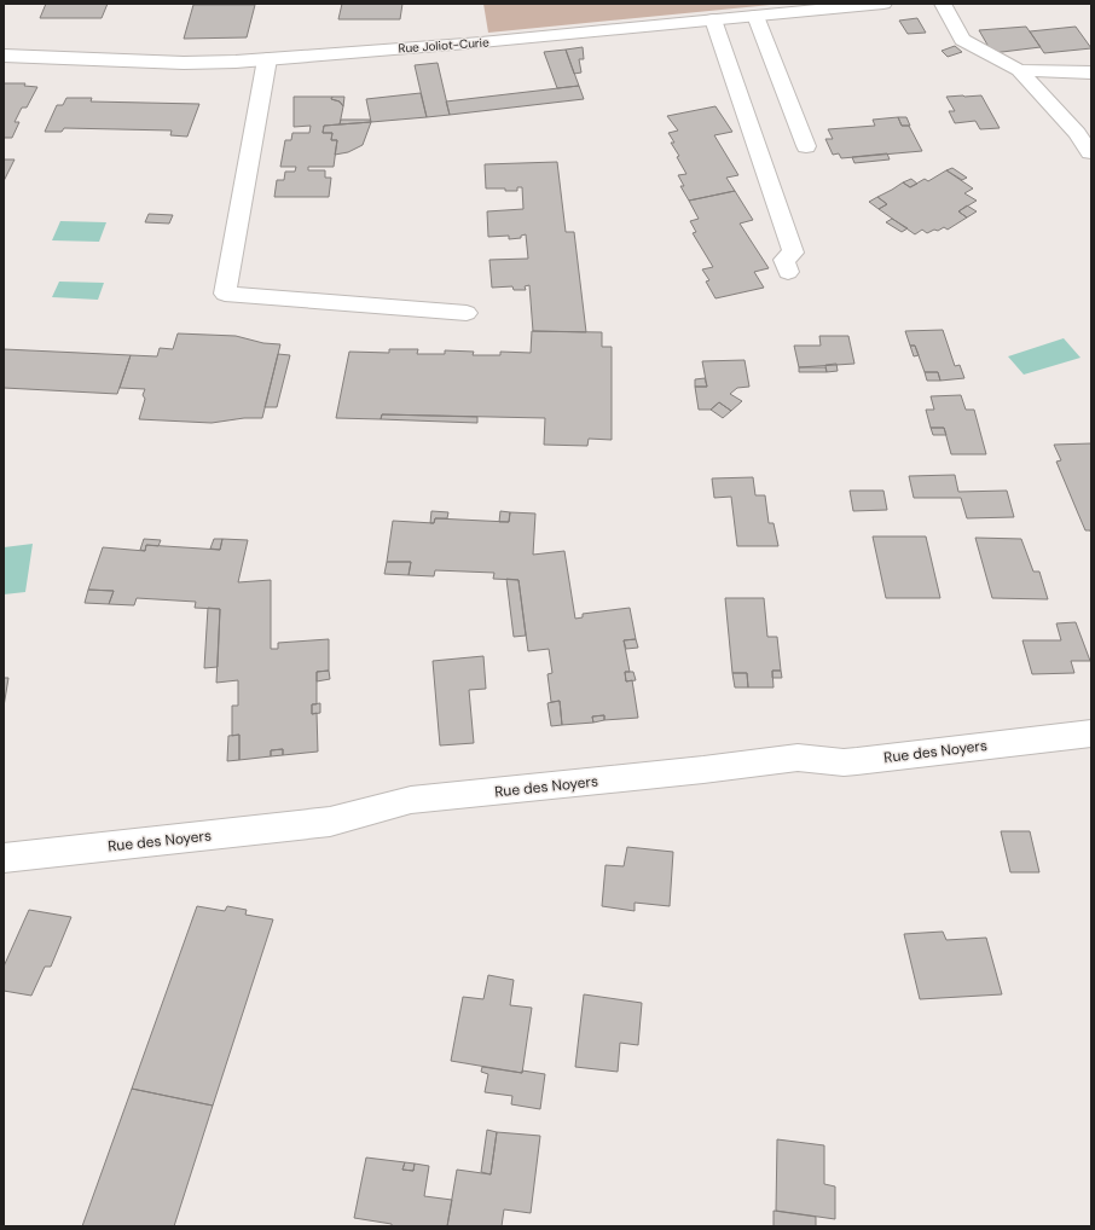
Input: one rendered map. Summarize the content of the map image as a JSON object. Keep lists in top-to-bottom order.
{
  "streets": {
    "main road": ["Rue Joliot-Curie", "Rue des Noyers"]
  }
}
